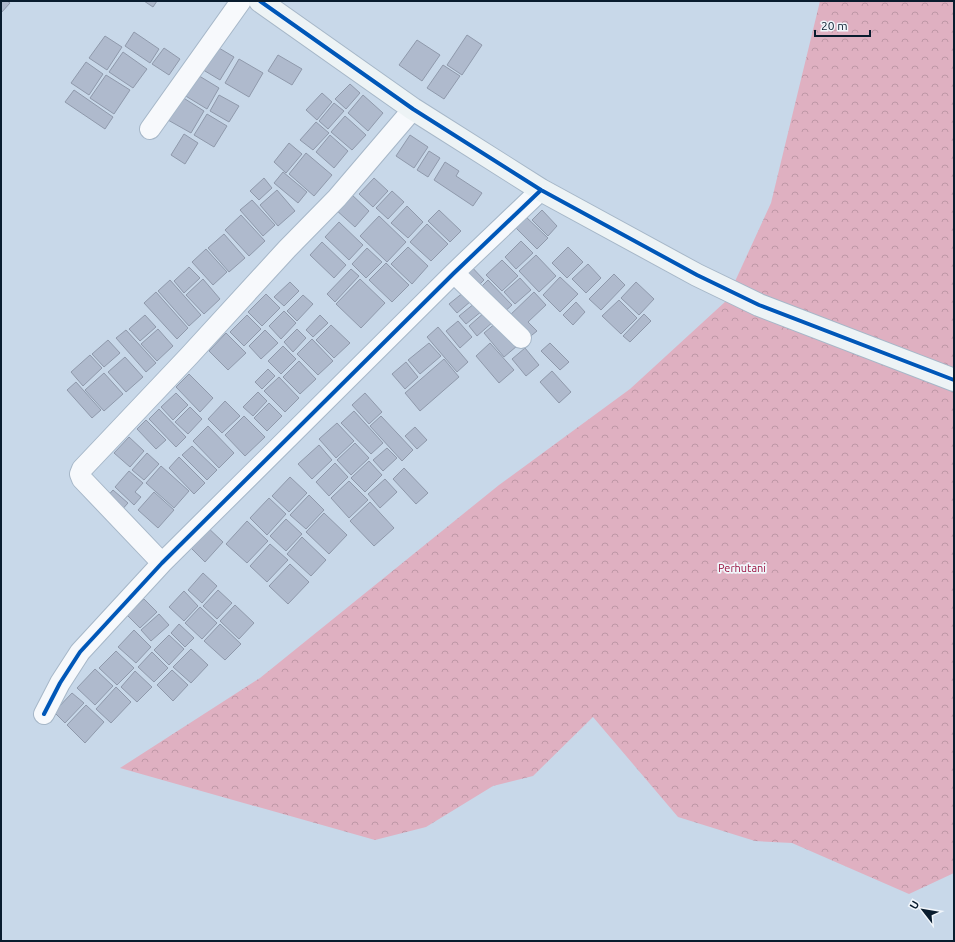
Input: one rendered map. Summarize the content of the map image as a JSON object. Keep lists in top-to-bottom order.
{
  "parks": ["Perhutani"],
  "scale_bar": "20 m",
  "north": "top left"
}
